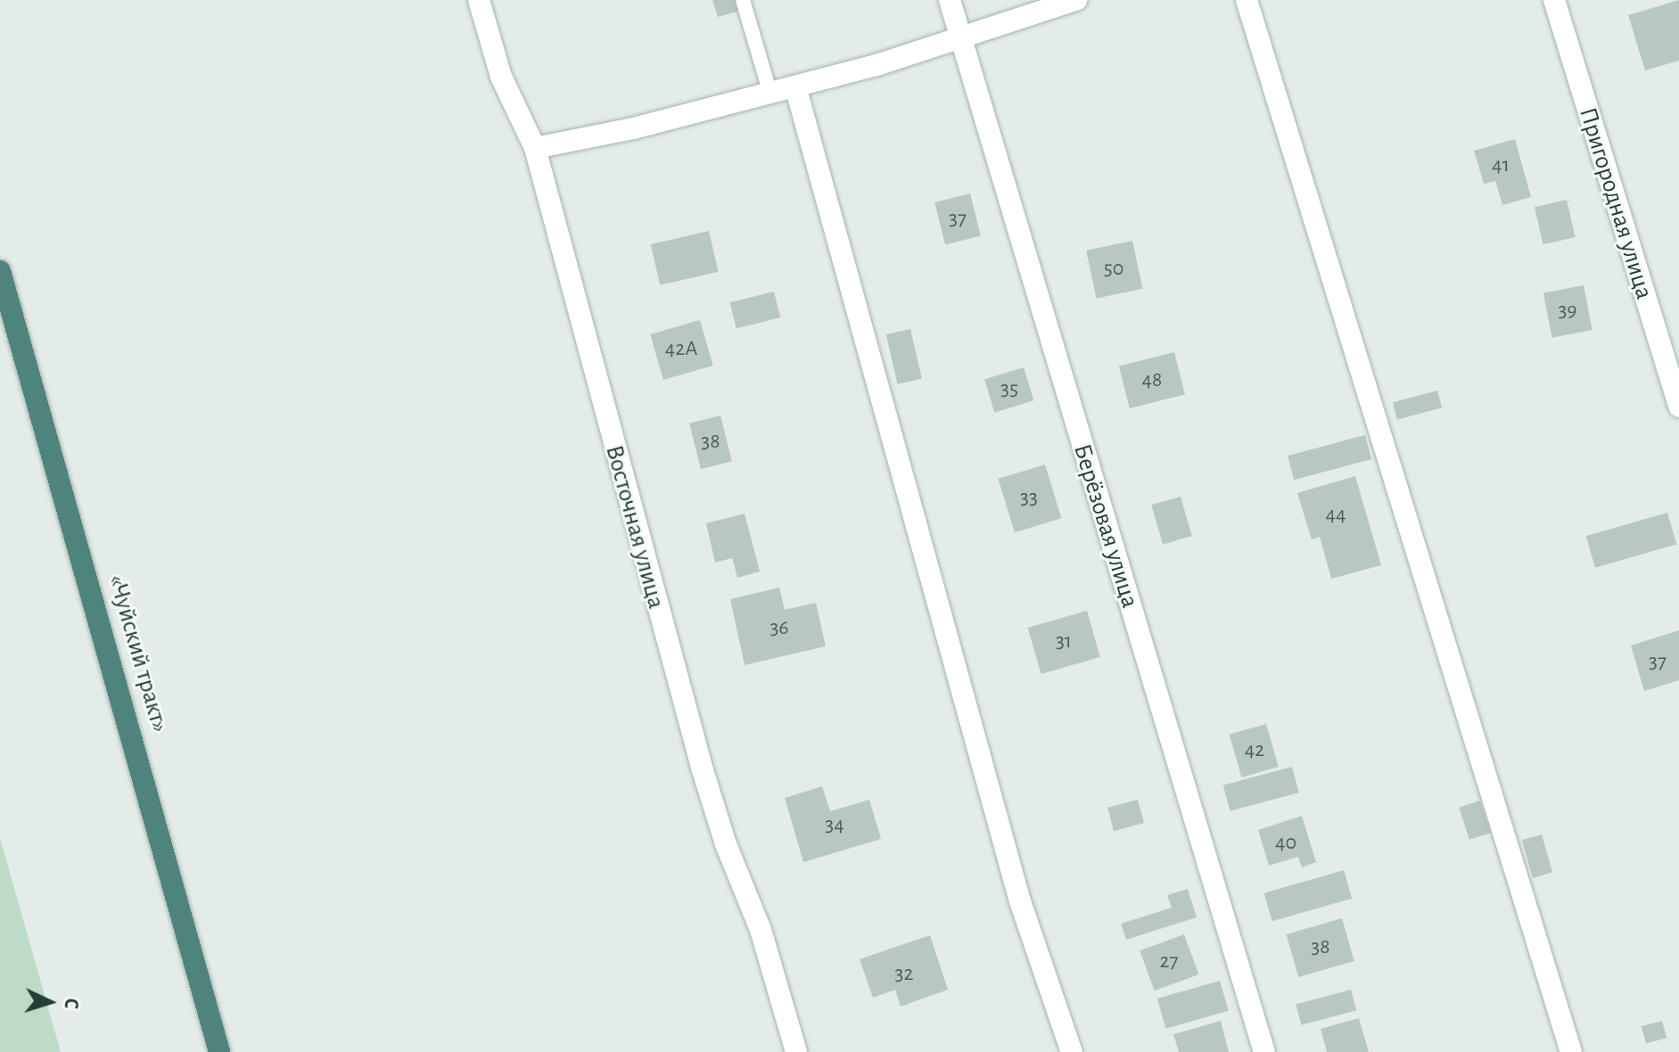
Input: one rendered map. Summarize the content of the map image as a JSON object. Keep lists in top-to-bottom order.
{
  "streets": {
    "highway": ["«Чуйский тракт»"],
    "street": ["Пригородная улица", "Берёзовая улица", "Восточная улица"]
  },
  "house_numbers": [
    "41",
    "37",
    "50",
    "39",
    "42А",
    "48",
    "35",
    "38",
    "33",
    "44",
    "36",
    "31",
    "37",
    "42",
    "34",
    "40",
    "38",
    "27",
    "32"
  ],
  "north": "right"
}
